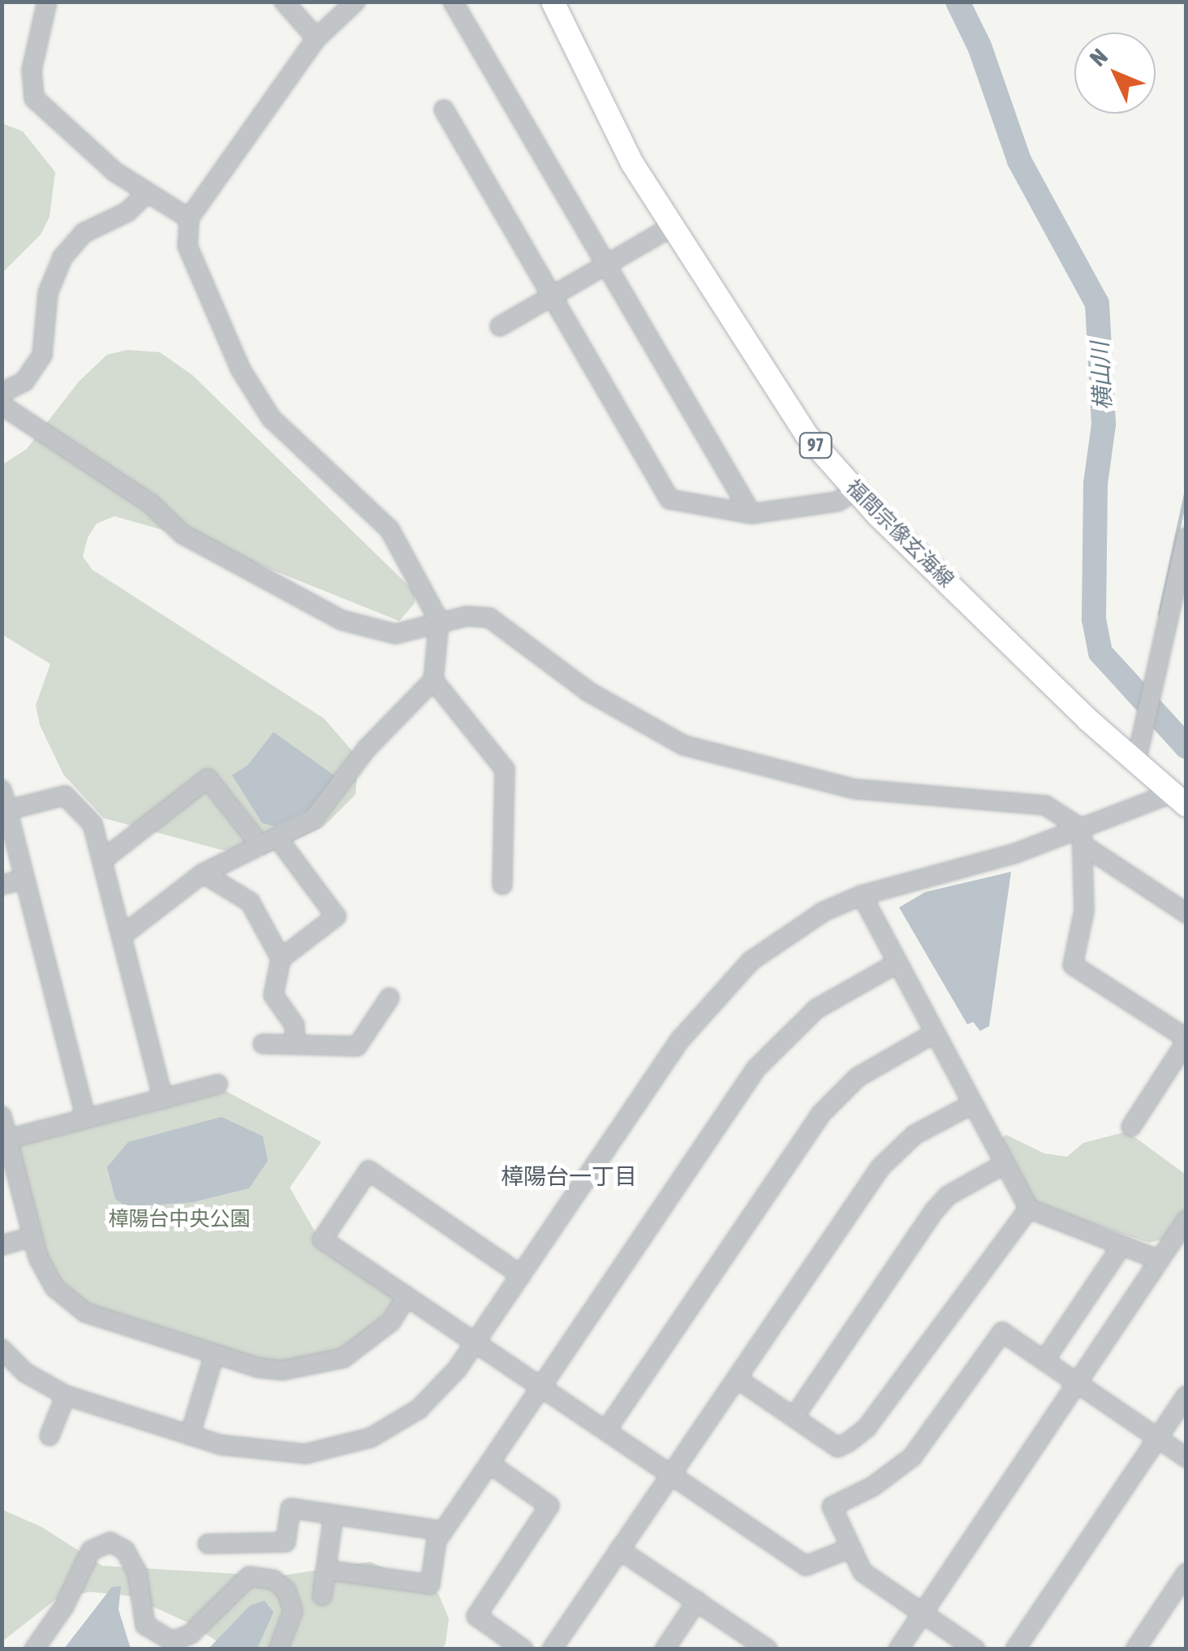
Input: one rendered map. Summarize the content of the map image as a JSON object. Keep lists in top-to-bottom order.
{
  "streets": {
    "main road": ["97", "福間宗像玄海線"]
  },
  "districts": ["樟陽台一丁目"],
  "water": ["横山川"],
  "parks": ["樟陽台中央公園"],
  "north": "top left"
}
